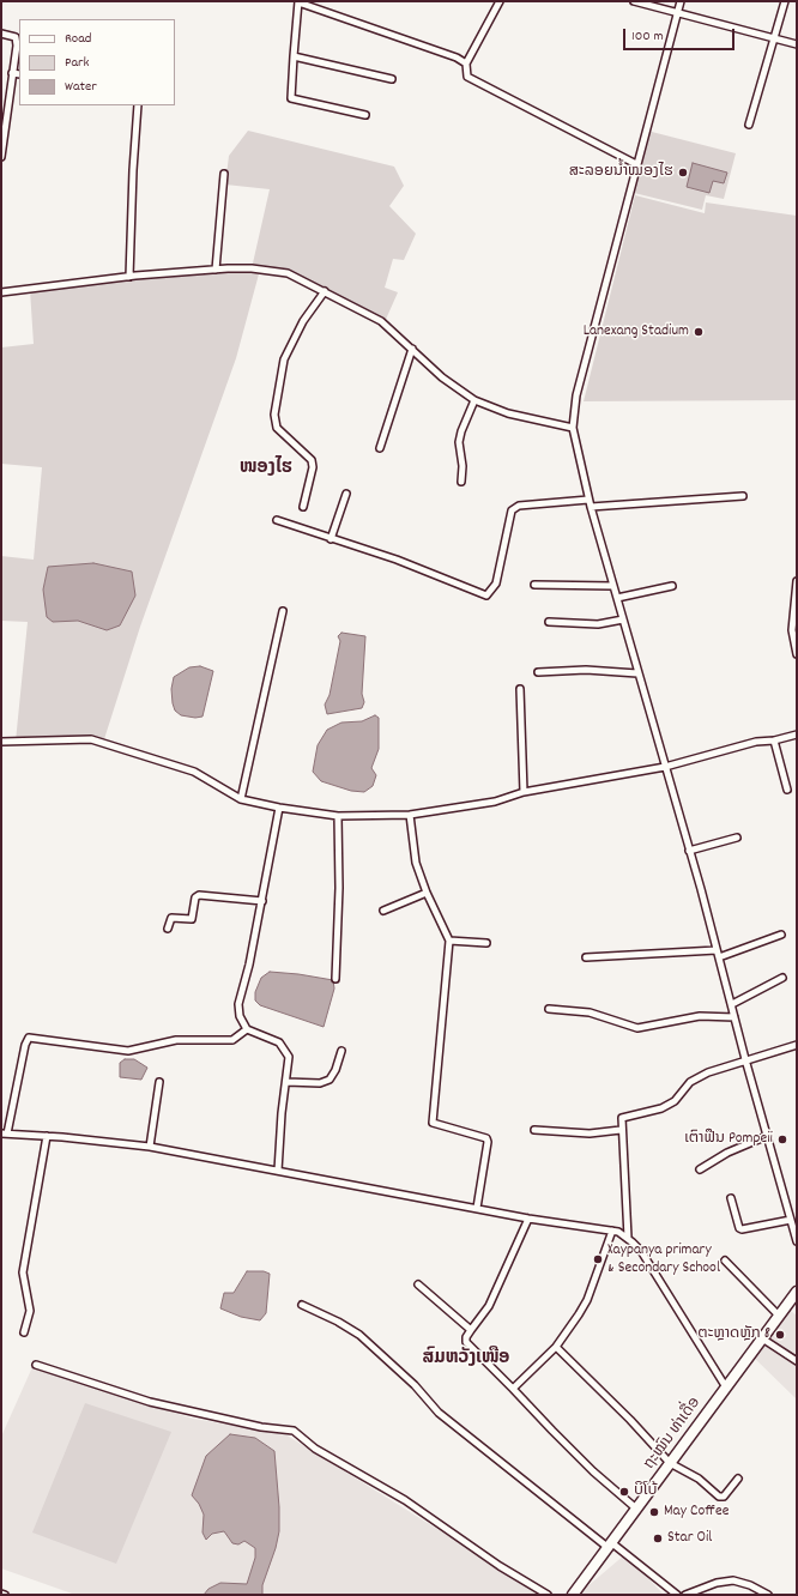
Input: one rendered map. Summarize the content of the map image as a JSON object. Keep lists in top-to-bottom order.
{
  "streets": {
    "main road": ["ຖະໝົນ ທ່າເດື່ອ"]
  },
  "districts": ["ໜອງໄຮ", "ສົມຫວັງເໜືອ"],
  "places": [
    "ສະລອຍນ້ຳໝອງໄຮ",
    "Lanexang Stadium",
    "ເຕົາຟືນ Pompeii",
    "Xaypanya primary & Secondary School",
    "ຕະຫຼາດຫຼັກ 8",
    "ບິໂບ້",
    "May Coffee",
    "Star Oil"
  ],
  "legend": ["Road", "Park", "Water"],
  "scale_bar": "100 m"
}
